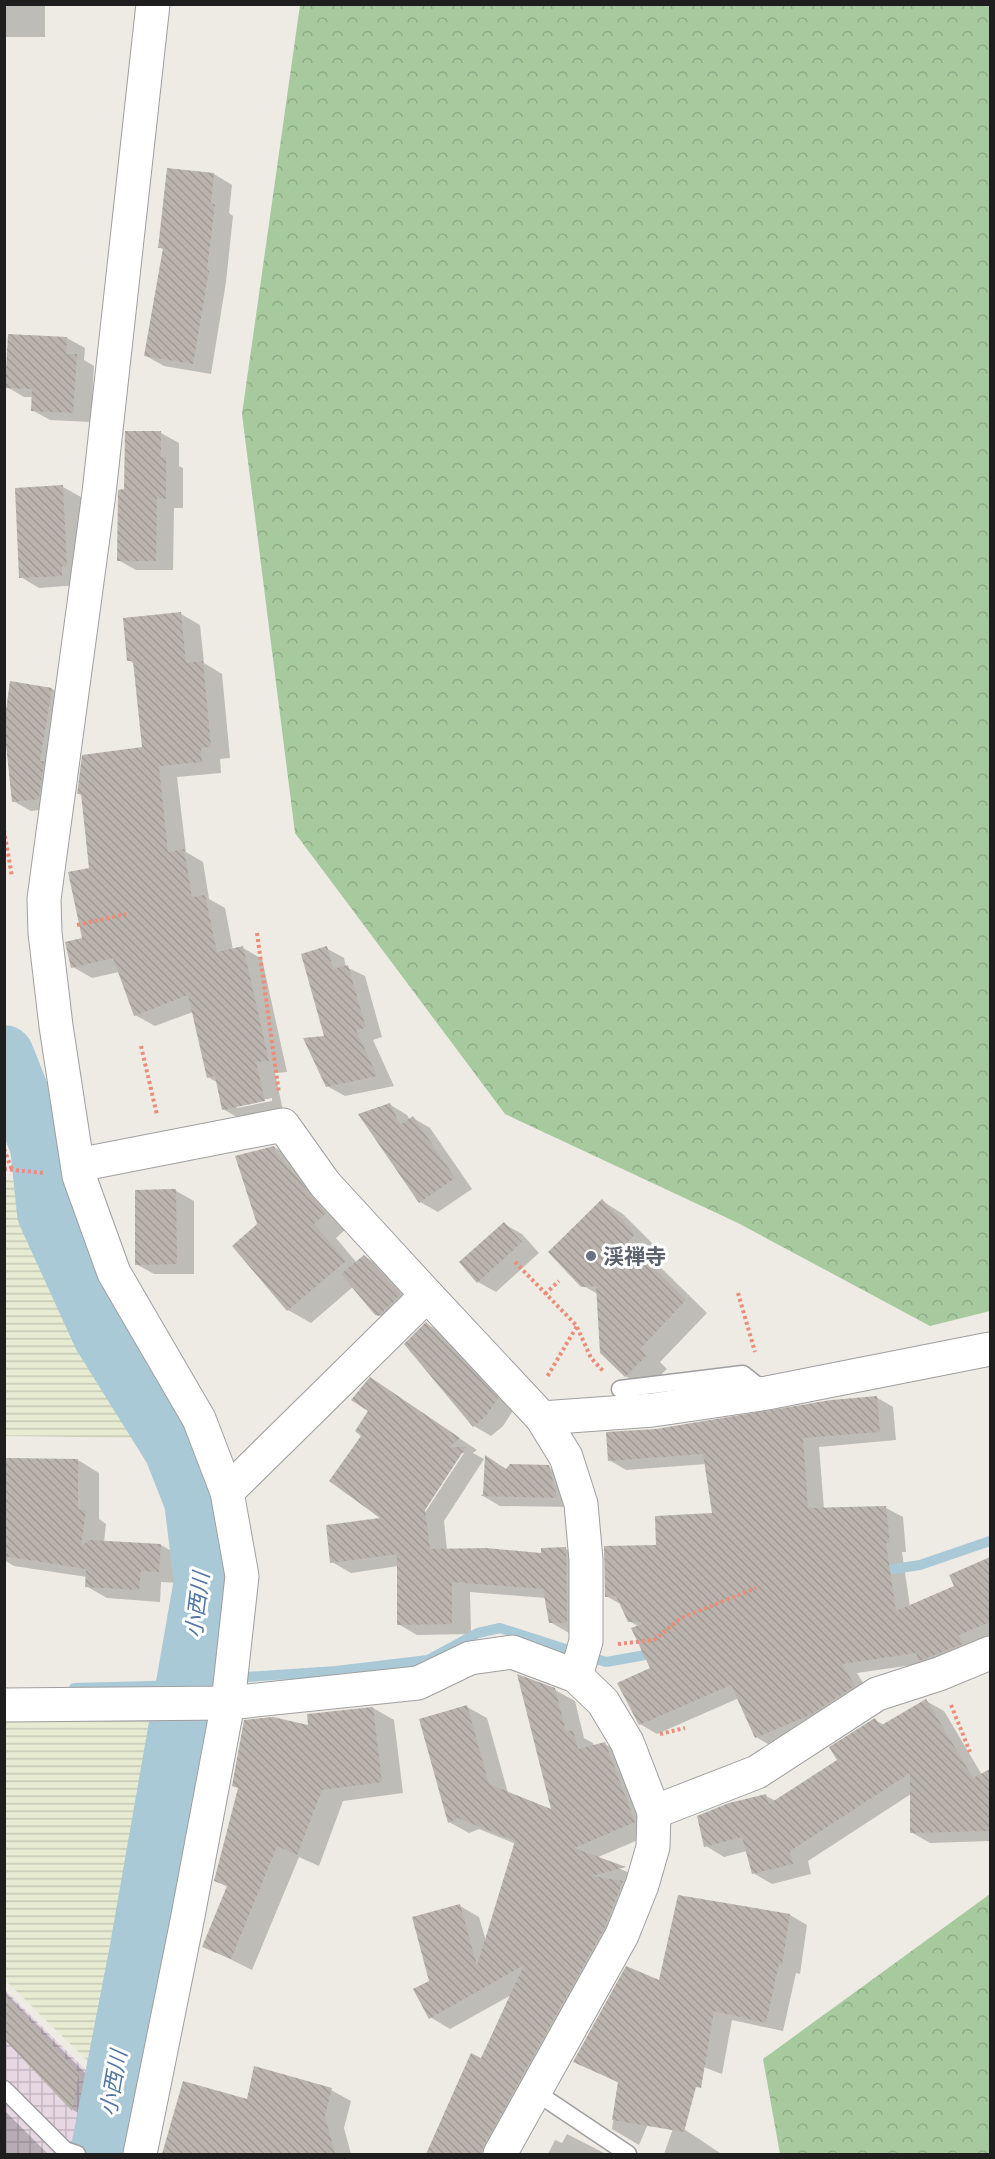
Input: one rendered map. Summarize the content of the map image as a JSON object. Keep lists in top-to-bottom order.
{
  "water": ["小西川"],
  "places": ["渓禅寺"]
}
